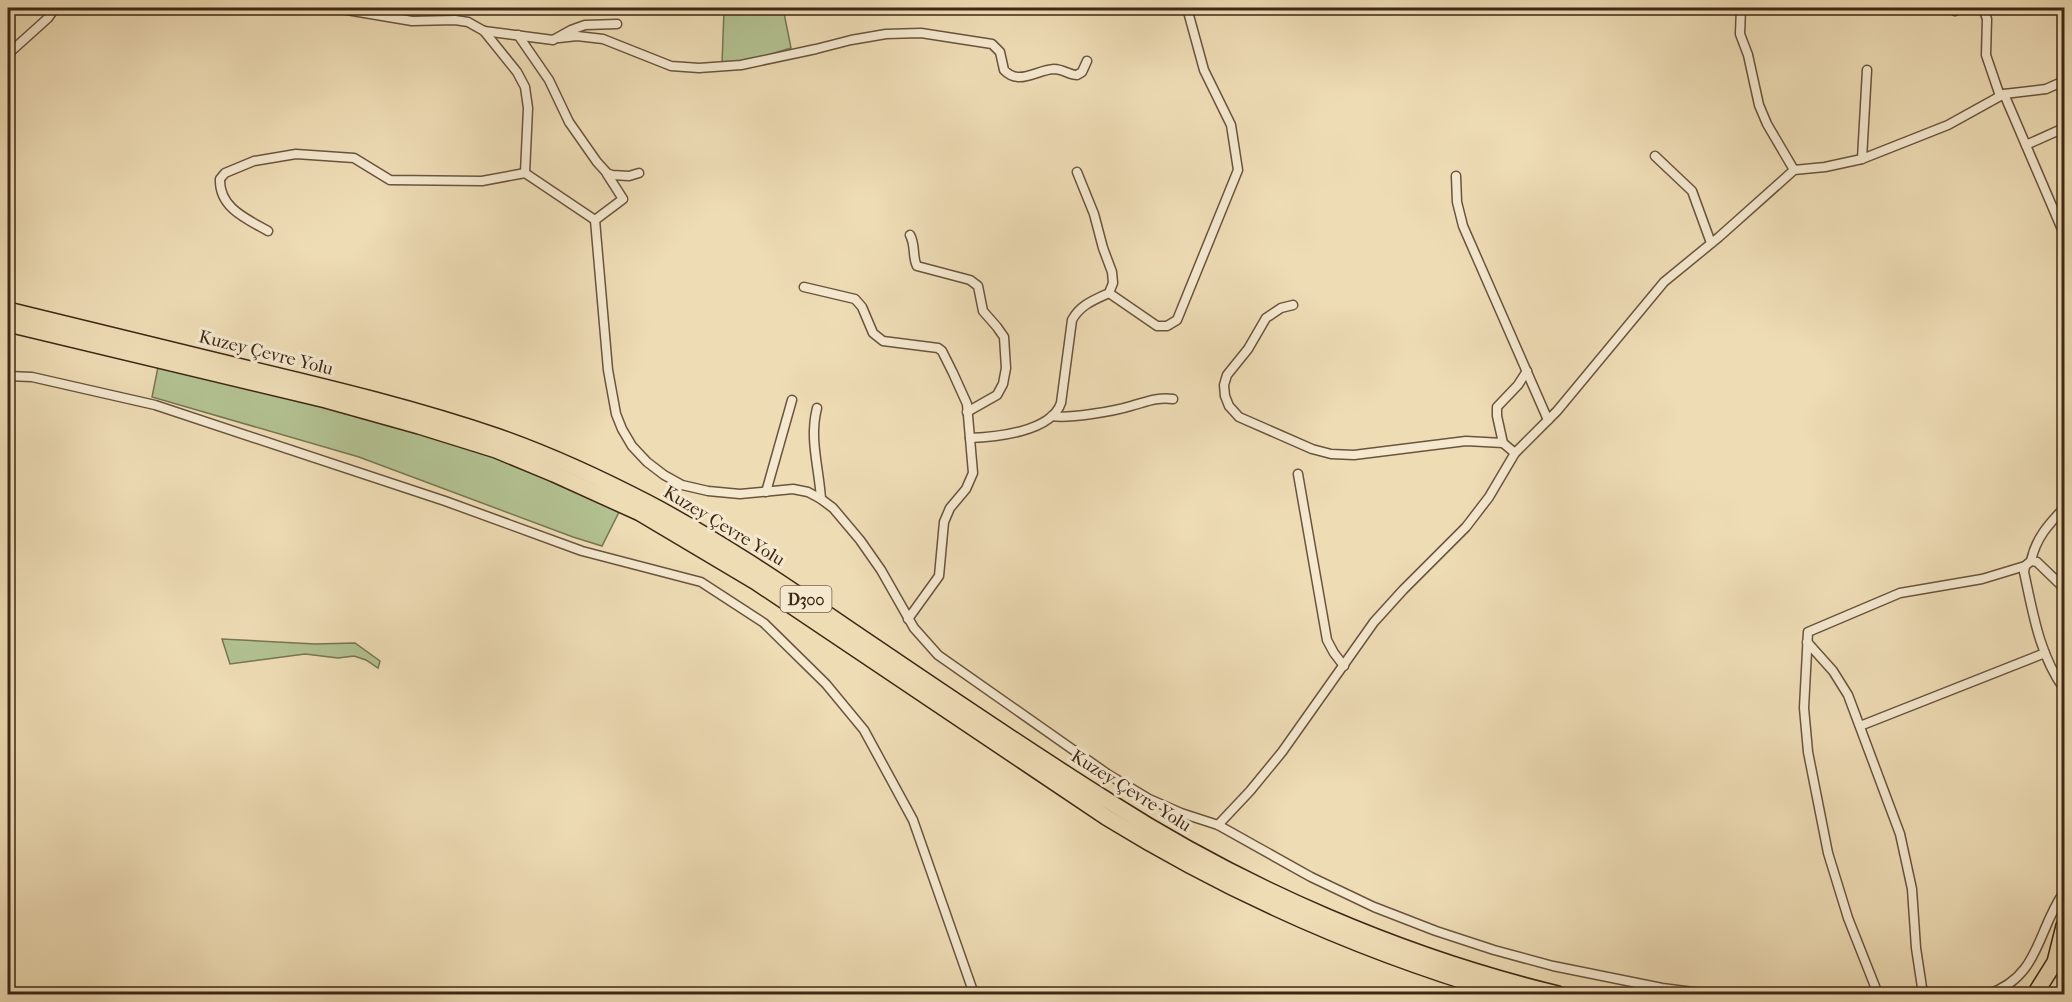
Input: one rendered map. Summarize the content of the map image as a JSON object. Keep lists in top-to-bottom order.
{
  "streets": {
    "highway": ["Kuzey Çevre Yolu", "D300"]
  }
}
